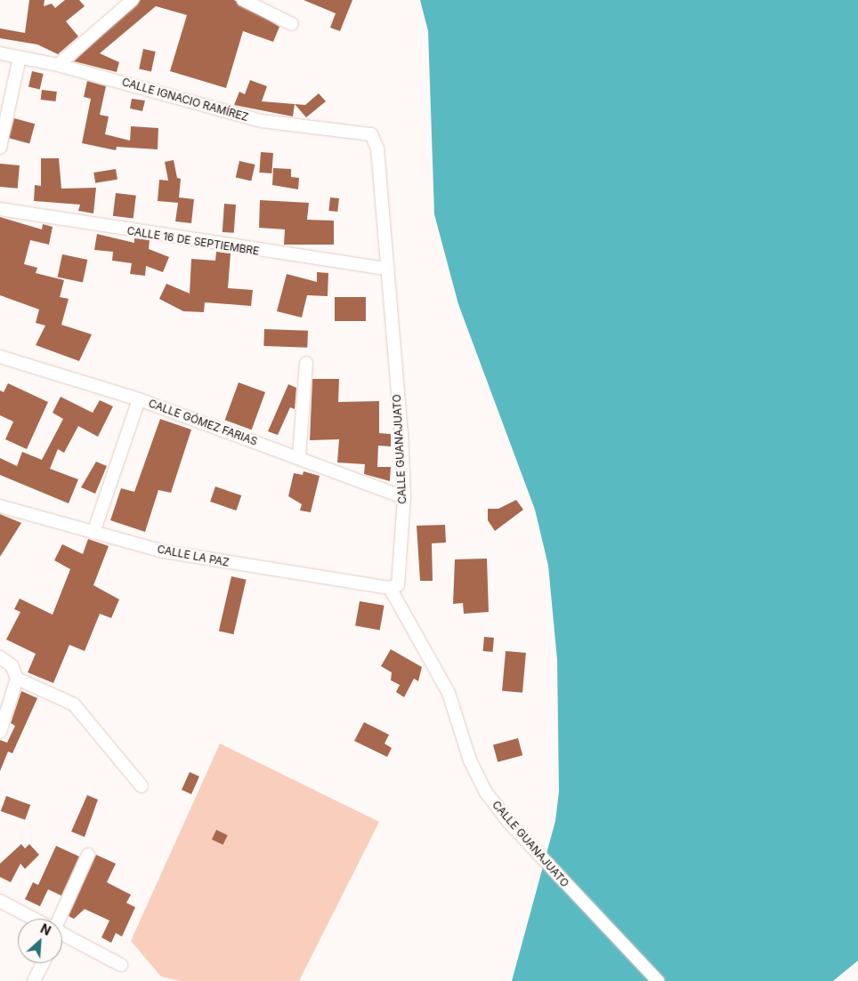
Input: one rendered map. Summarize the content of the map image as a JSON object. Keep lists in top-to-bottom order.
{
  "streets": {
    "street": [
      "CALLE IGNACIO RAMÍREZ",
      "CALLE 16 DE SEPTIEMBRE",
      "CALLE GÓMEZ FARIAS",
      "CALLE GUANAJUATO",
      "CALLE LA PAZ"
    ]
  },
  "crossings": [
    ["CALLE IGNACIO RAMÍREZ", "CALLE GUANAJUATO"],
    ["CALLE 16 DE SEPTIEMBRE", "CALLE GUANAJUATO"],
    ["CALLE GÓMEZ FARIAS", "CALLE GUANAJUATO"],
    ["CALLE GUANAJUATO", "CALLE LA PAZ"]
  ],
  "north": "top right"
}
